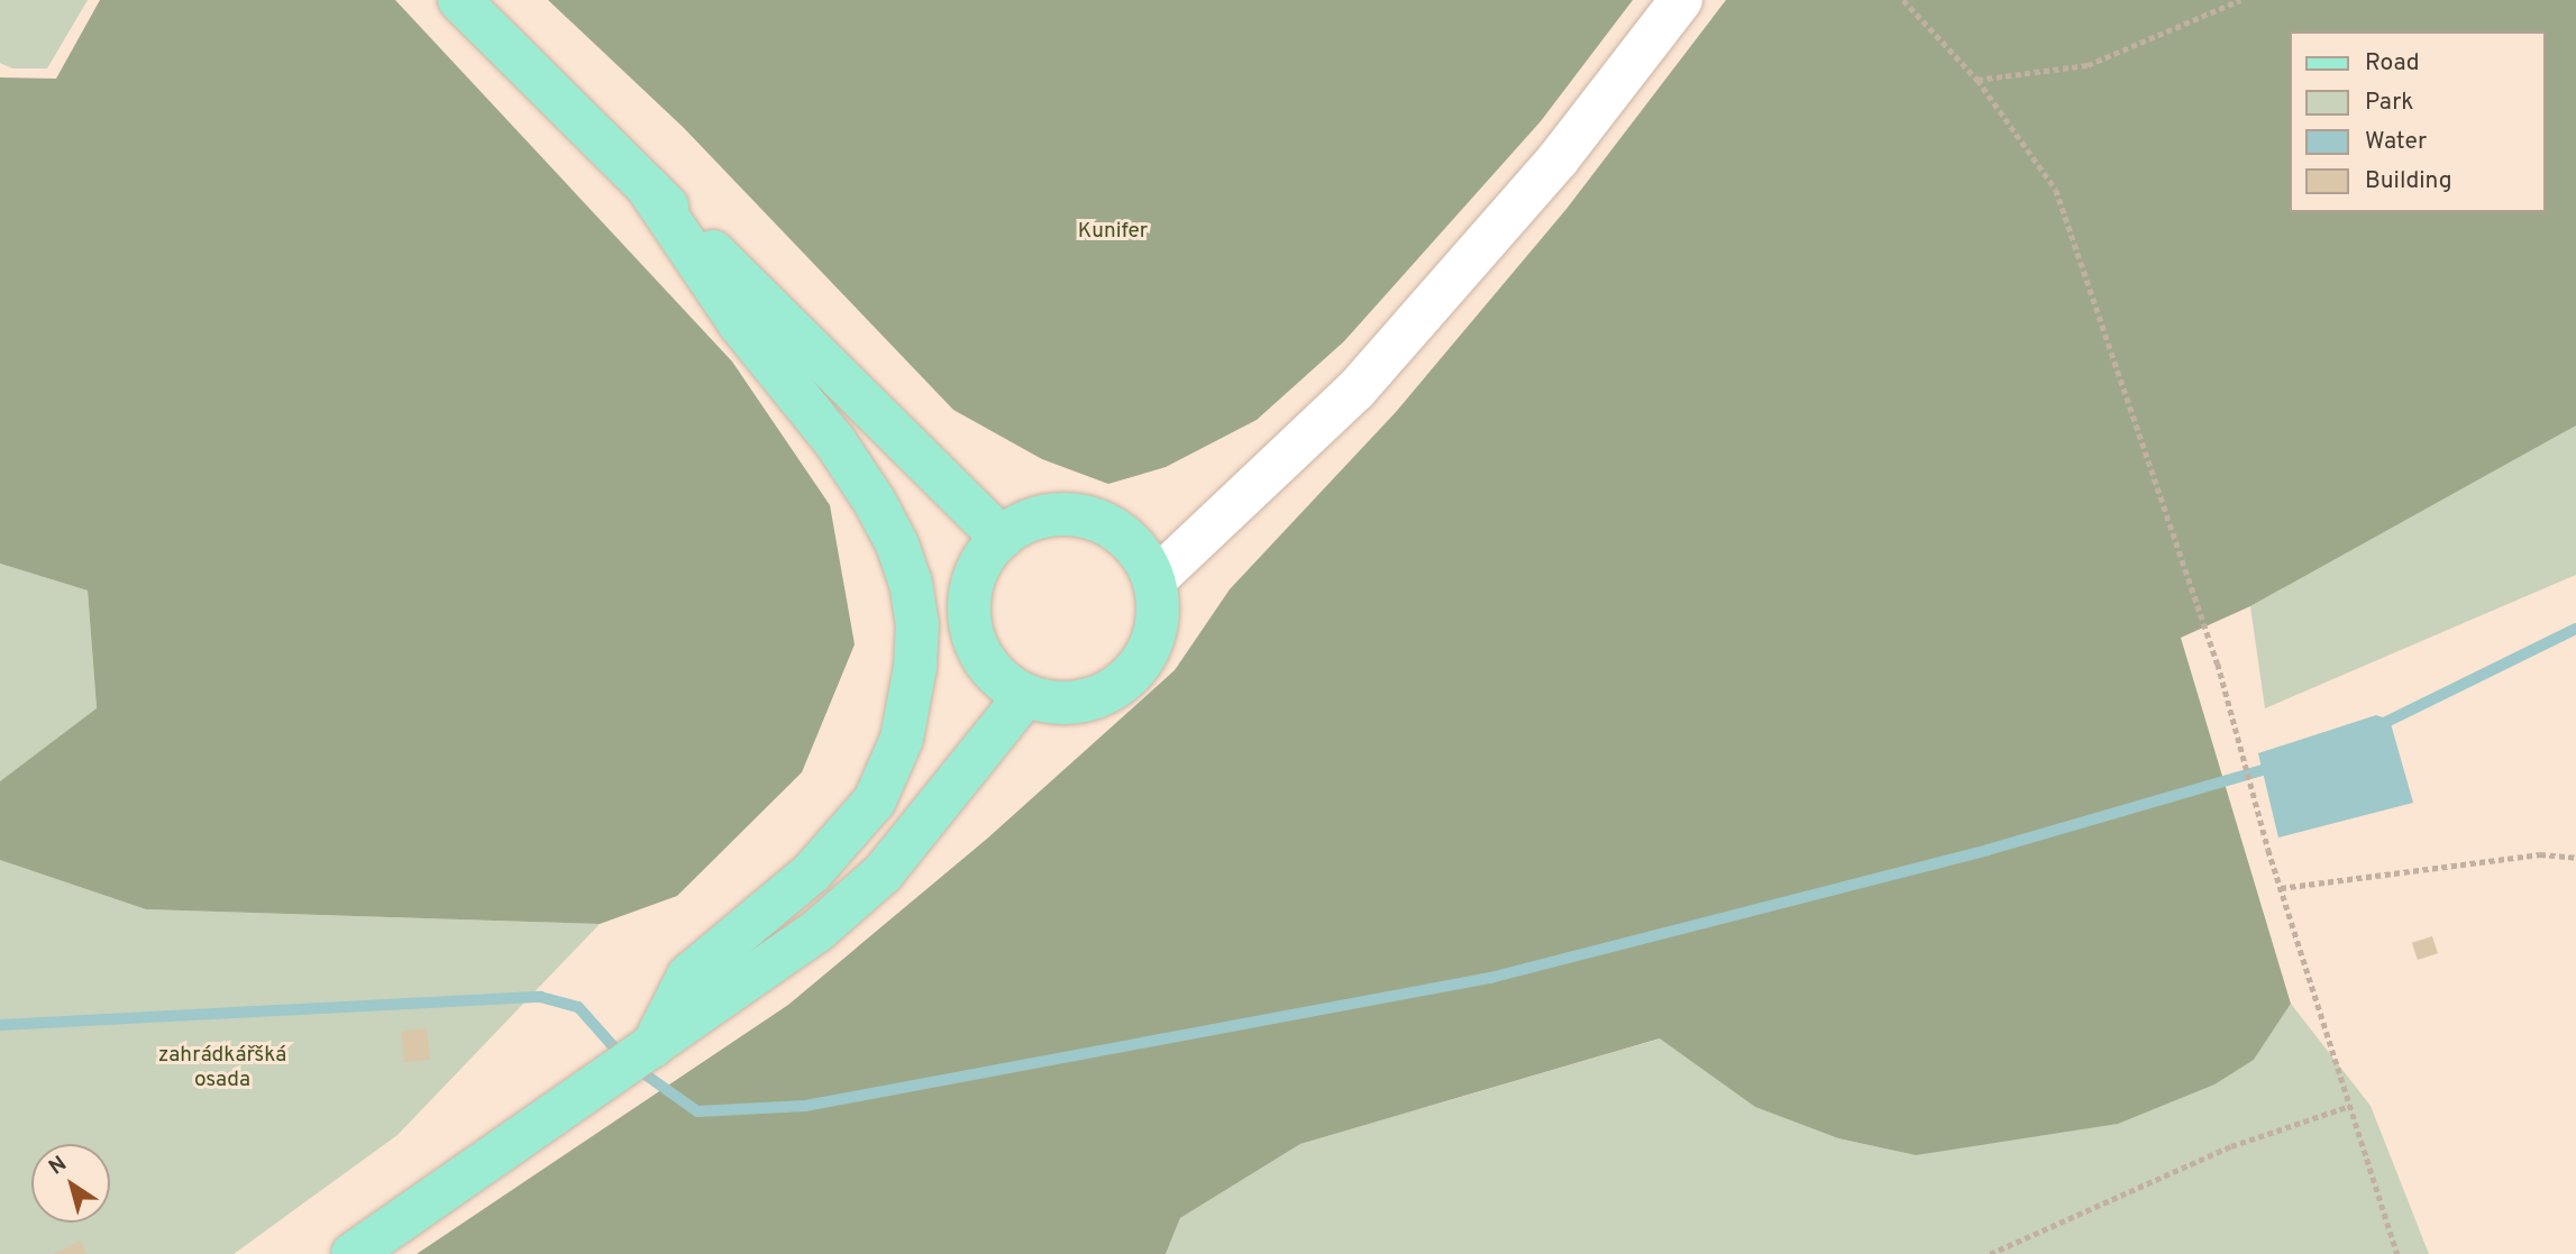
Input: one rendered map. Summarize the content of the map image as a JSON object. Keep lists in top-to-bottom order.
{
  "parks": ["Kunifer", "zahrádkářšká osada"],
  "legend": [
    "Road",
    "Park",
    "Water",
    "Building"
  ],
  "north": "top left"
}
